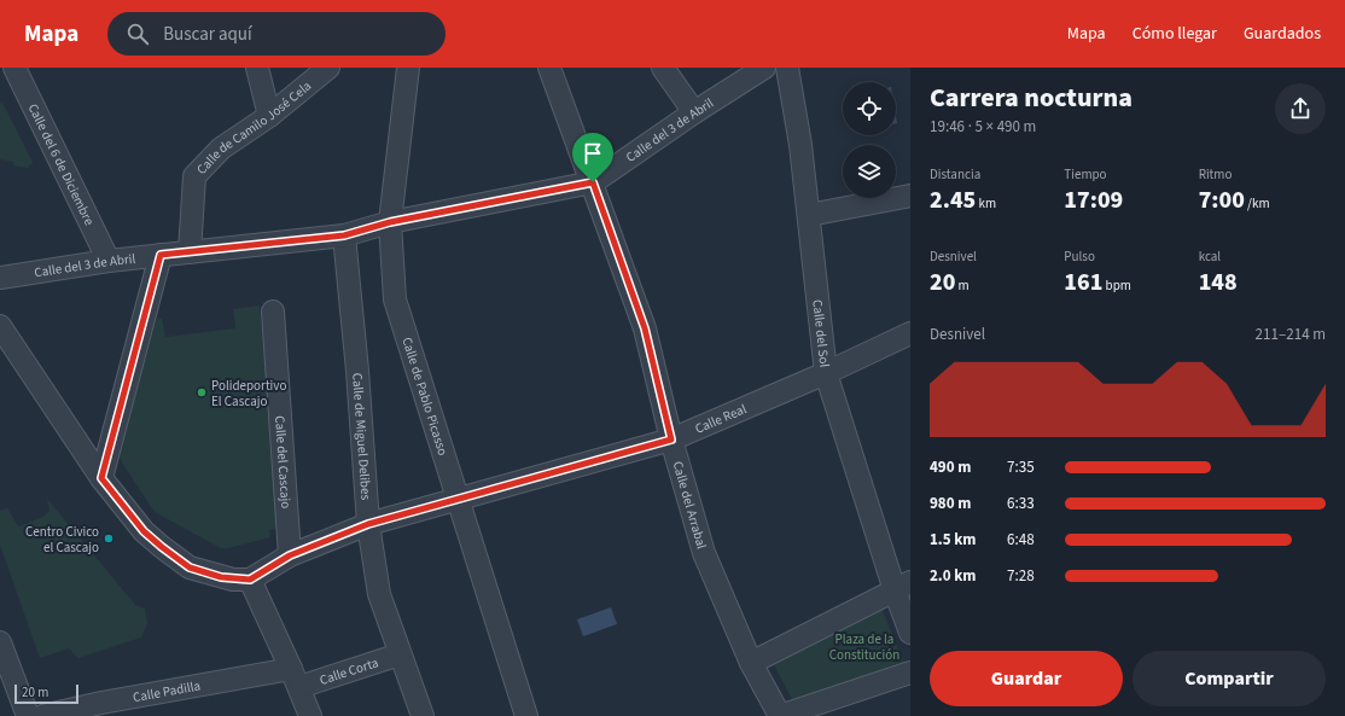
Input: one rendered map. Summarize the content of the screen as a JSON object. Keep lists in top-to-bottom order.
{
  "streets": {
    "street": [
      "Calle de Camilo José Cela",
      "Calle del 3 de Abril",
      "Calle del 6 de Diciembre",
      "Calle del Sol",
      "Calle de Pablo Picasso",
      "Calle Real",
      "Calle de Miguel Delibes",
      "Calle del Cascajo",
      "Calle del Arrabal",
      "Calle Corta",
      "Calle Padilla"
    ]
  },
  "crossings": [
    ["Calle de Camilo José Cela", "Calle del 3 de Abril"],
    ["Calle del 3 de Abril", "Calle del 6 de Diciembre"],
    ["Calle del 3 de Abril", "Calle de Pablo Picasso"],
    ["Calle del 3 de Abril", "Calle de Miguel Delibes"],
    ["Calle del 3 de Abril", "Calle del Arrabal"],
    ["Calle del Sol", "Calle Real"],
    ["Calle de Pablo Picasso", "Calle Real"],
    ["Calle Real", "Calle de Miguel Delibes"],
    ["Calle Real", "Calle del Cascajo"],
    ["Calle Real", "Calle del Arrabal"],
    ["Calle de Miguel Delibes", "Calle Corta"],
    ["Calle Corta", "Calle Padilla"]
  ],
  "parks": ["Plaza de la Constitución"],
  "places": ["Polideportivo El Cascajo", "Centro Civico el Cascajo"],
  "scale_bar": "20 m",
  "page": {
    "header": "Mapa",
    "search": "Buscar aquí",
    "nav": ["Mapa", "Cómo llegar", "Guardados"],
    "heading": ["Carrera nocturna", "19:46 · 5 × 490 m"],
    "stats": [
      ["Distancia", "2.45 km"],
      ["Tiempo", "17:09"],
      ["Ritmo", "7:00 /km"],
      ["Desnivel", "20 m"],
      ["Pulso", "161 bpm"],
      ["kcal", "148"]
    ],
    "chart": ["Desnivel", "211–214 m"],
    "list": [
      {
        "name": "490 m",
        "note": "7:35"
      },
      {
        "name": "980 m",
        "note": "6:33"
      },
      {
        "name": "1.5 km",
        "note": "6:48"
      },
      {
        "name": "2.0 km",
        "note": "7:28"
      }
    ],
    "buttons": ["Guardar", "Compartir"],
    "scale": "20 m"
  }
}
